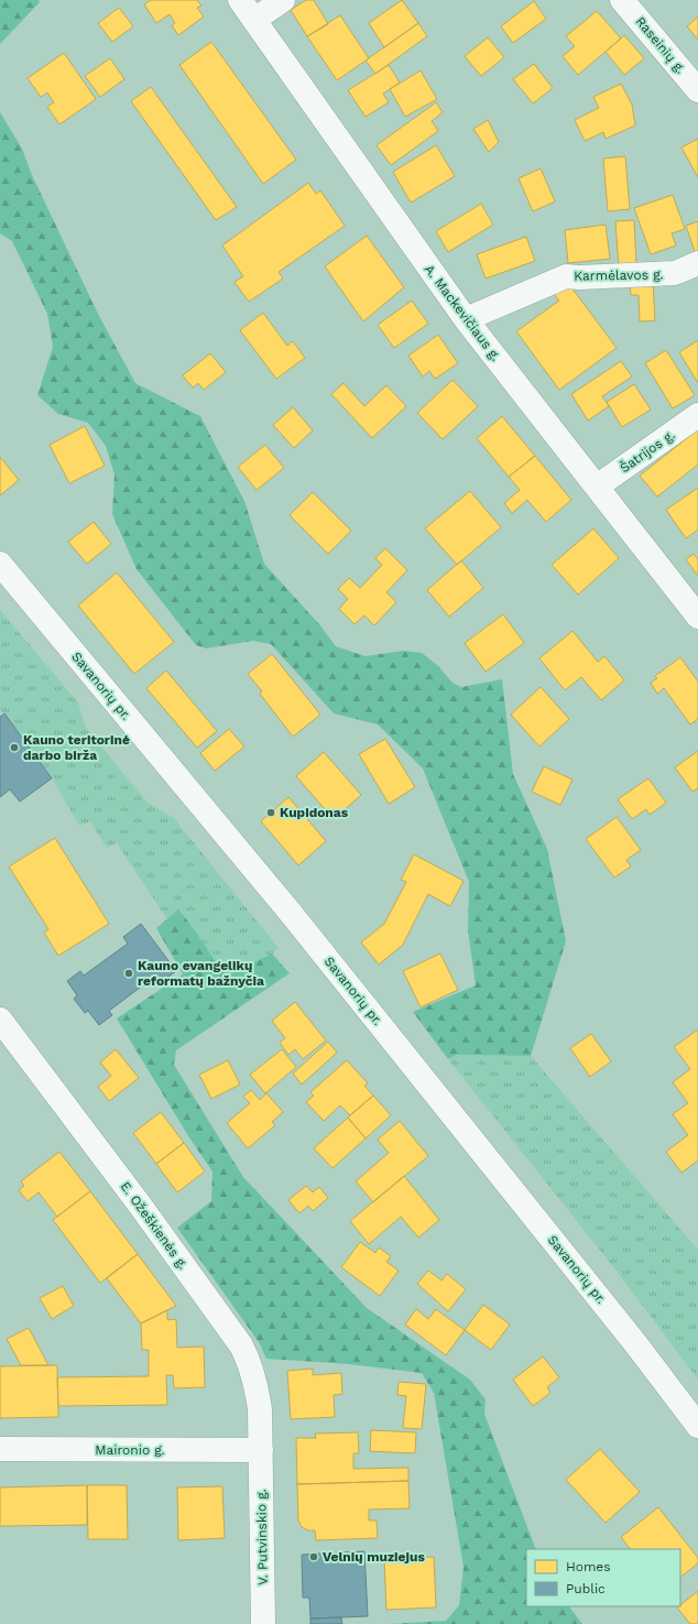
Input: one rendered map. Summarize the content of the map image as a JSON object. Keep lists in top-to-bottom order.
{
  "streets": {
    "street": [
      "Raseinių g.",
      "Karmėlavos g.",
      "A. Mackevičiaus g.",
      "Šatrijos g.",
      "Savanorių pr.",
      "E. Ožeškienės g.",
      "Maironio g.",
      "V. Putvinskio g."
    ]
  },
  "crossings": [
    ["Karmėlavos g.", "A. Mackevičiaus g."],
    ["A. Mackevičiaus g.", "Šatrijos g."],
    ["E. Ožeškienės g.", "Maironio g."],
    ["E. Ožeškienės g.", "V. Putvinskio g."],
    ["Maironio g.", "V. Putvinskio g."]
  ],
  "places": [
    "Kauno teritorinė darbo birža",
    "Kupidonas",
    "Kauno evangelikų reformatų bažnyčia",
    "Velnių muziejus"
  ],
  "legend": ["Homes", "Public"]
}
